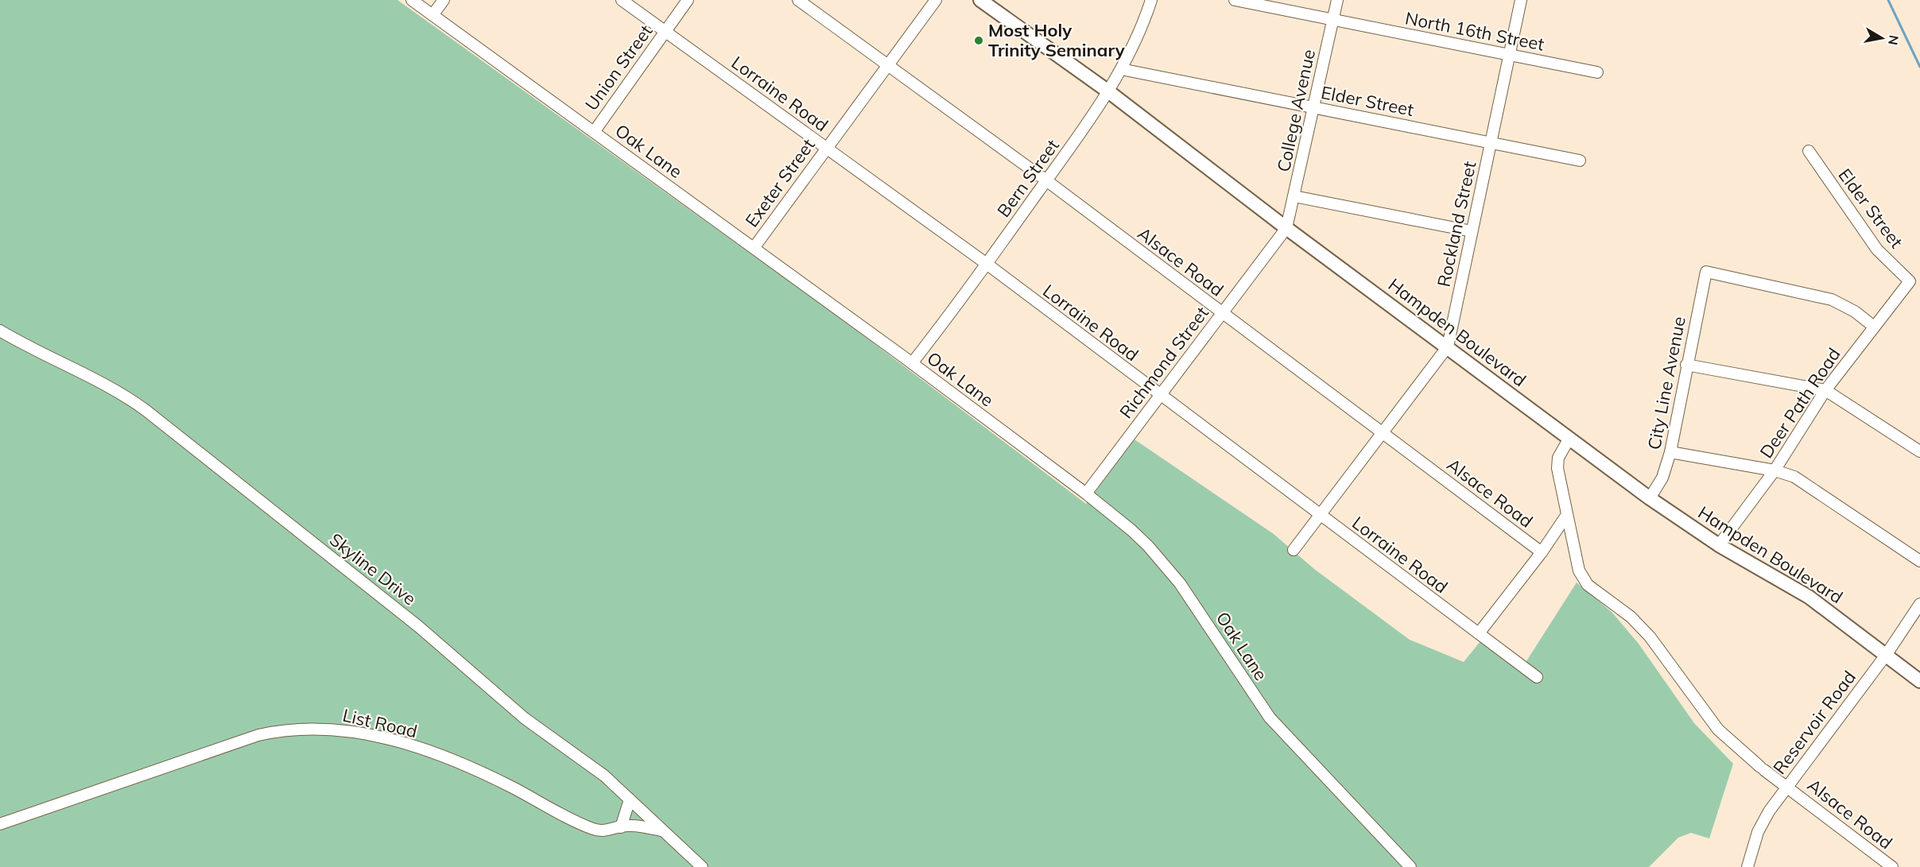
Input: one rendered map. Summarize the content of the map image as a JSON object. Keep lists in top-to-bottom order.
{
  "streets": {
    "main road": ["Hampden Boulevard"],
    "street": [
      "North 16th Street",
      "Union Street",
      "Lorraine Road",
      "Elder Street",
      "College Avenue",
      "Oak Lane",
      "Bern Street",
      "Exeter Street",
      "Rockland Street",
      "Alsace Road",
      "Richmond Street",
      "City Line Avenue",
      "Deer Path Road",
      "Skyline Drive",
      "Reservoir Road",
      "List Road"
    ]
  },
  "crossings": [
    ["North 16th Street", "College Avenue"],
    ["North 16th Street", "Rockland Street"],
    ["Union Street", "Lorraine Road"],
    ["Union Street", "Oak Lane"],
    ["Lorraine Road", "Bern Street"],
    ["Lorraine Road", "Exeter Street"],
    ["Lorraine Road", "Rockland Street"],
    ["Lorraine Road", "Richmond Street"],
    ["Elder Street", "College Avenue"],
    ["Elder Street", "Bern Street"],
    ["Elder Street", "Rockland Street"],
    ["Elder Street", "Deer Path Road"],
    ["College Avenue", "Hampden Boulevard"],
    ["College Avenue", "Richmond Street"],
    ["Oak Lane", "Bern Street"],
    ["Oak Lane", "Exeter Street"],
    ["Oak Lane", "Richmond Street"],
    ["Bern Street", "Alsace Road"],
    ["Bern Street", "Hampden Boulevard"],
    ["Exeter Street", "Alsace Road"],
    ["Rockland Street", "Alsace Road"],
    ["Rockland Street", "Hampden Boulevard"],
    ["Alsace Road", "Hampden Boulevard"],
    ["Alsace Road", "Richmond Street"],
    ["Alsace Road", "Reservoir Road"],
    ["Hampden Boulevard", "Richmond Street"],
    ["Hampden Boulevard", "City Line Avenue"],
    ["Hampden Boulevard", "Deer Path Road"],
    ["Hampden Boulevard", "Reservoir Road"],
    ["City Line Avenue", "Deer Path Road"],
    ["Skyline Drive", "List Road"]
  ],
  "places": ["Most Holy Trinity Seminary"],
  "north": "right"
}
